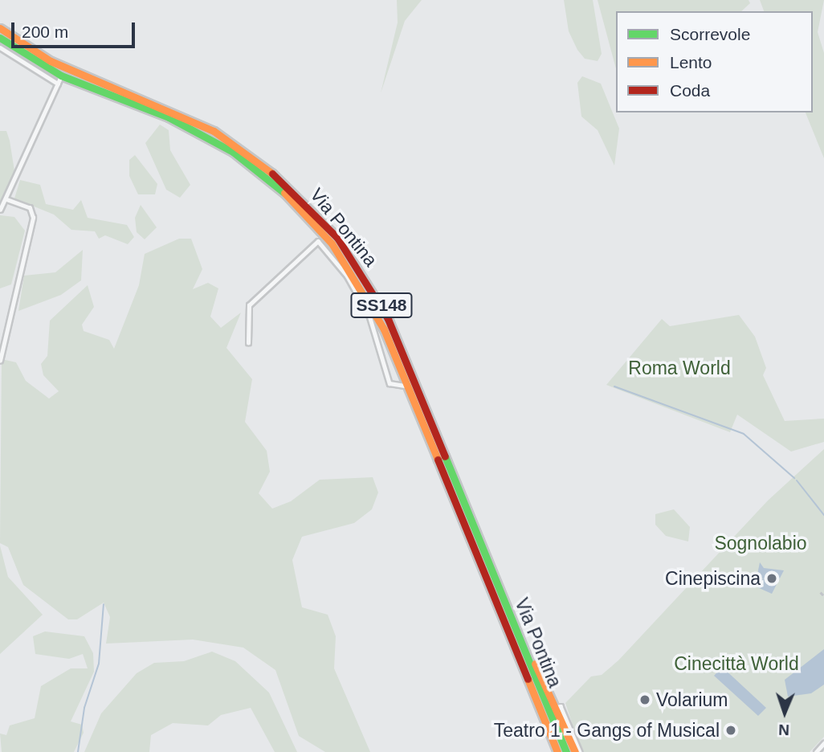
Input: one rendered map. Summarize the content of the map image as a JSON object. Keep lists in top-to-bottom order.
{
  "streets": {
    "highway": ["Via Pontina", "SS148"]
  },
  "parks": ["Roma World", "Sognolabio", "Cinecittà World"],
  "places": ["Cinepiscina", "Volarium", "Teatro 1 - Gangs of Musical"],
  "legend": ["Scorrevole", "Lento", "Coda"],
  "scale_bar": "200 m",
  "north": "bottom"
}
